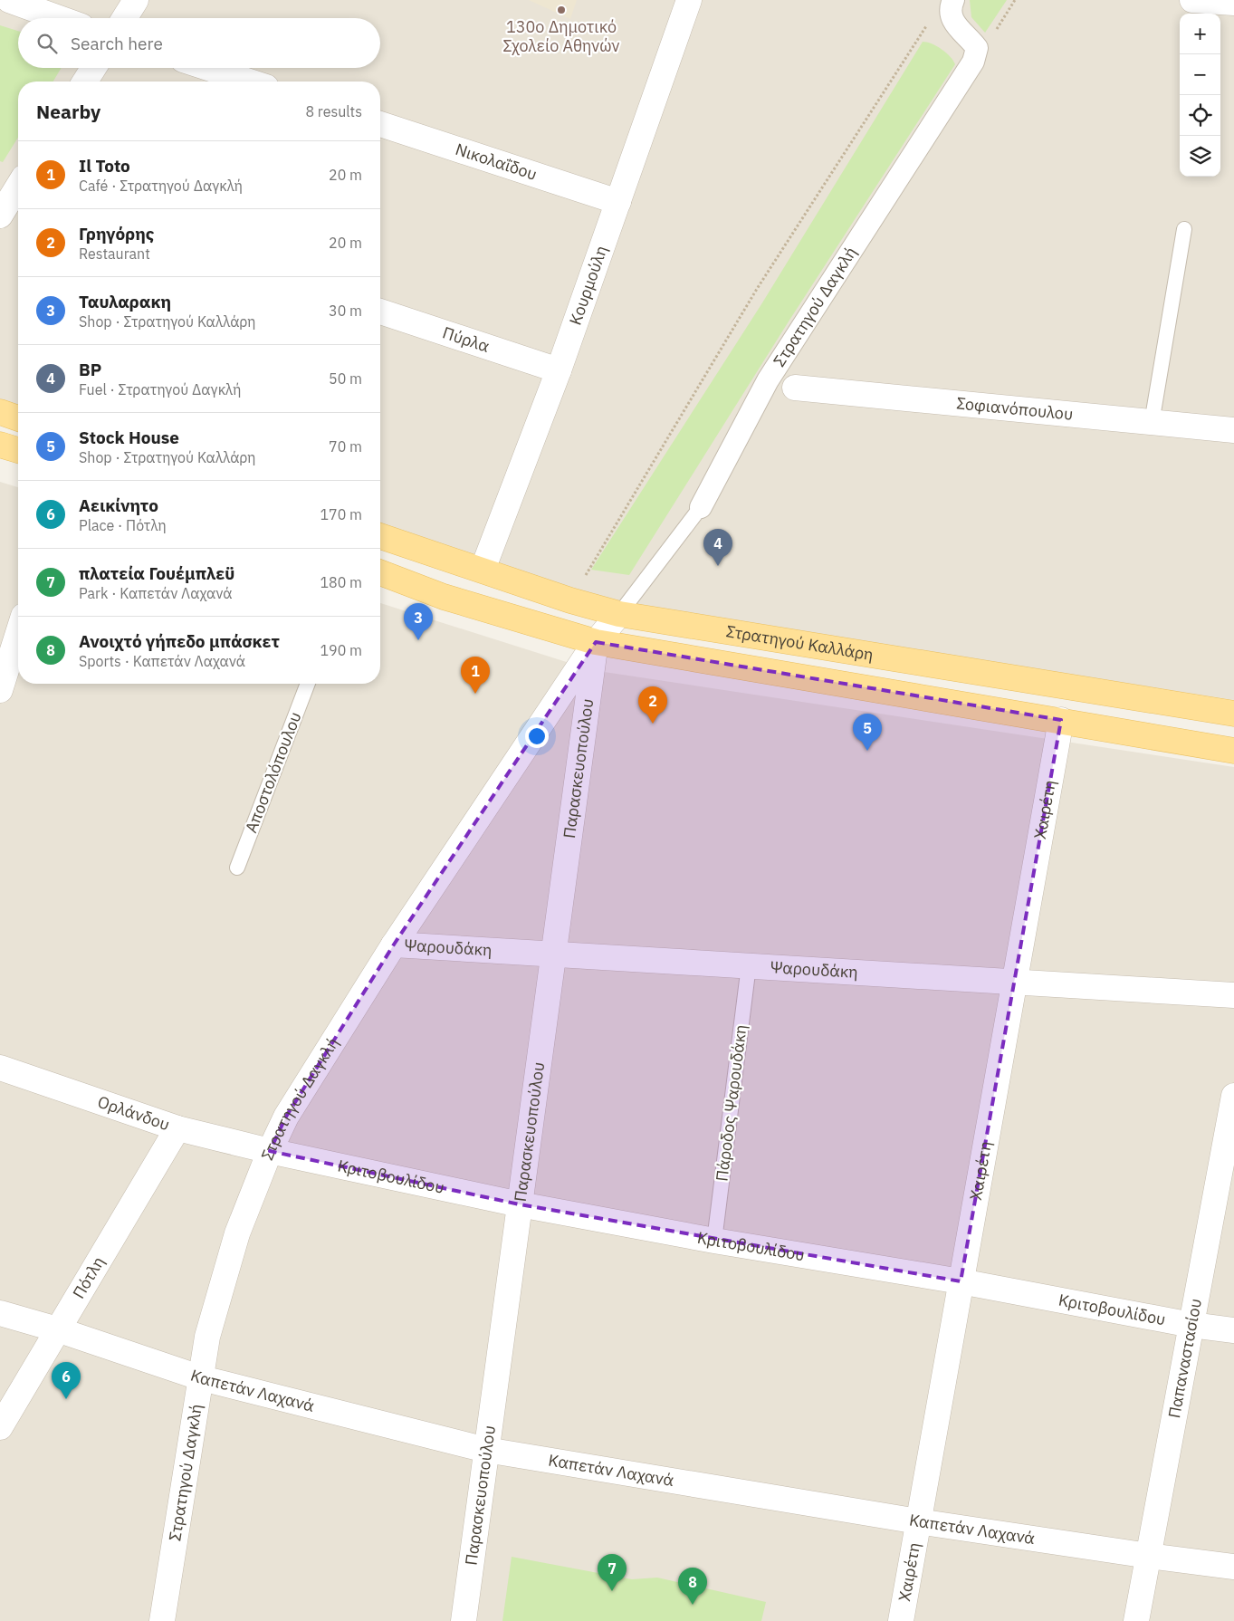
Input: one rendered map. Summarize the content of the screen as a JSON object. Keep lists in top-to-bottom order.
{
  "streets": {
    "main road": ["Στρατηγού Καλλάρη"],
    "street": [
      "Νικολαΐδου",
      "Κουρμούλη",
      "Στρατηγού Δαγκλή",
      "Πύρλα",
      "Σοφιανόπουλου",
      "Παρασκευοπούλου",
      "Χαιρέτη",
      "Ψαρουδάκη",
      "Ορλάνδου",
      "Κριτοβουλίδου",
      "Πότλη",
      "Παπαναστασίου",
      "Καπετάν Λαχανά"
    ],
    "lane": ["Αποστολόπουλου", "Πάροδος Ψαρουδάκη"]
  },
  "crossings": [
    ["Νικολαΐδου", "Κουρμούλη"],
    ["Κουρμούλη", "Πύρλα"],
    ["Κουρμούλη", "Στρατηγού Καλλάρη"],
    ["Στρατηγού Δαγκλή", "Στρατηγού Καλλάρη"],
    ["Στρατηγού Δαγκλή", "Παρασκευοπούλου"],
    ["Στρατηγού Δαγκλή", "Ψαρουδάκη"],
    ["Στρατηγού Δαγκλή", "Ορλάνδου"],
    ["Στρατηγού Δαγκλή", "Κριτοβουλίδου"],
    ["Στρατηγού Δαγκλή", "Καπετάν Λαχανά"],
    ["Στρατηγού Καλλάρη", "Παρασκευοπούλου"],
    ["Στρατηγού Καλλάρη", "Χαιρέτη"],
    ["Παρασκευοπούλου", "Ψαρουδάκη"],
    ["Παρασκευοπούλου", "Κριτοβουλίδου"],
    ["Παρασκευοπούλου", "Καπετάν Λαχανά"],
    ["Χαιρέτη", "Ψαρουδάκη"],
    ["Χαιρέτη", "Κριτοβουλίδου"],
    ["Χαιρέτη", "Καπετάν Λαχανά"],
    ["Ψαρουδάκη", "Πάροδος Ψαρουδάκη"],
    ["Πάροδος Ψαρουδάκη", "Κριτοβουλίδου"],
    ["Ορλάνδου", "Κριτοβουλίδου"],
    ["Ορλάνδου", "Πότλη"],
    ["Κριτοβουλίδου", "Παπαναστασίου"],
    ["Πότλη", "Καπετάν Λαχανά"],
    ["Παπαναστασίου", "Καπετάν Λαχανά"]
  ],
  "places": ["130ο Δημοτικό Σχολείο Αθηνών"],
  "page": {
    "map_buttons": ["+", "−"],
    "search": "Search here",
    "heading": ["Nearby", "8 results"],
    "list": [
      {
        "mark": "1",
        "name": "Il Toto",
        "note": "Café · Στρατηγού Δαγκλή",
        "value": "20 m"
      },
      {
        "mark": "2",
        "name": "Γρηγόρης",
        "note": "Restaurant",
        "value": "20 m"
      },
      {
        "mark": "3",
        "name": "Ταυλαρακη",
        "note": "Shop · Στρατηγού Καλλάρη",
        "value": "30 m"
      },
      {
        "mark": "4",
        "name": "BP",
        "note": "Fuel · Στρατηγού Δαγκλή",
        "value": "50 m"
      },
      {
        "mark": "5",
        "name": "Stock House",
        "note": "Shop · Στρατηγού Καλλάρη",
        "value": "70 m"
      },
      {
        "mark": "6",
        "name": "Αεικίνητο",
        "note": "Place · Πότλη",
        "value": "170 m"
      },
      {
        "mark": "7",
        "name": "πλατεία Γουέμπλεϋ",
        "note": "Park · Καπετάν Λαχανά",
        "value": "180 m"
      },
      {
        "mark": "8",
        "name": "Ανοιχτό γήπεδο μπάσκετ",
        "note": "Sports · Καπετάν Λαχανά",
        "value": "190 m"
      }
    ],
    "pins": [
      "4",
      "3",
      "1",
      "2",
      "5",
      "6",
      "7",
      "8"
    ]
  }
}
